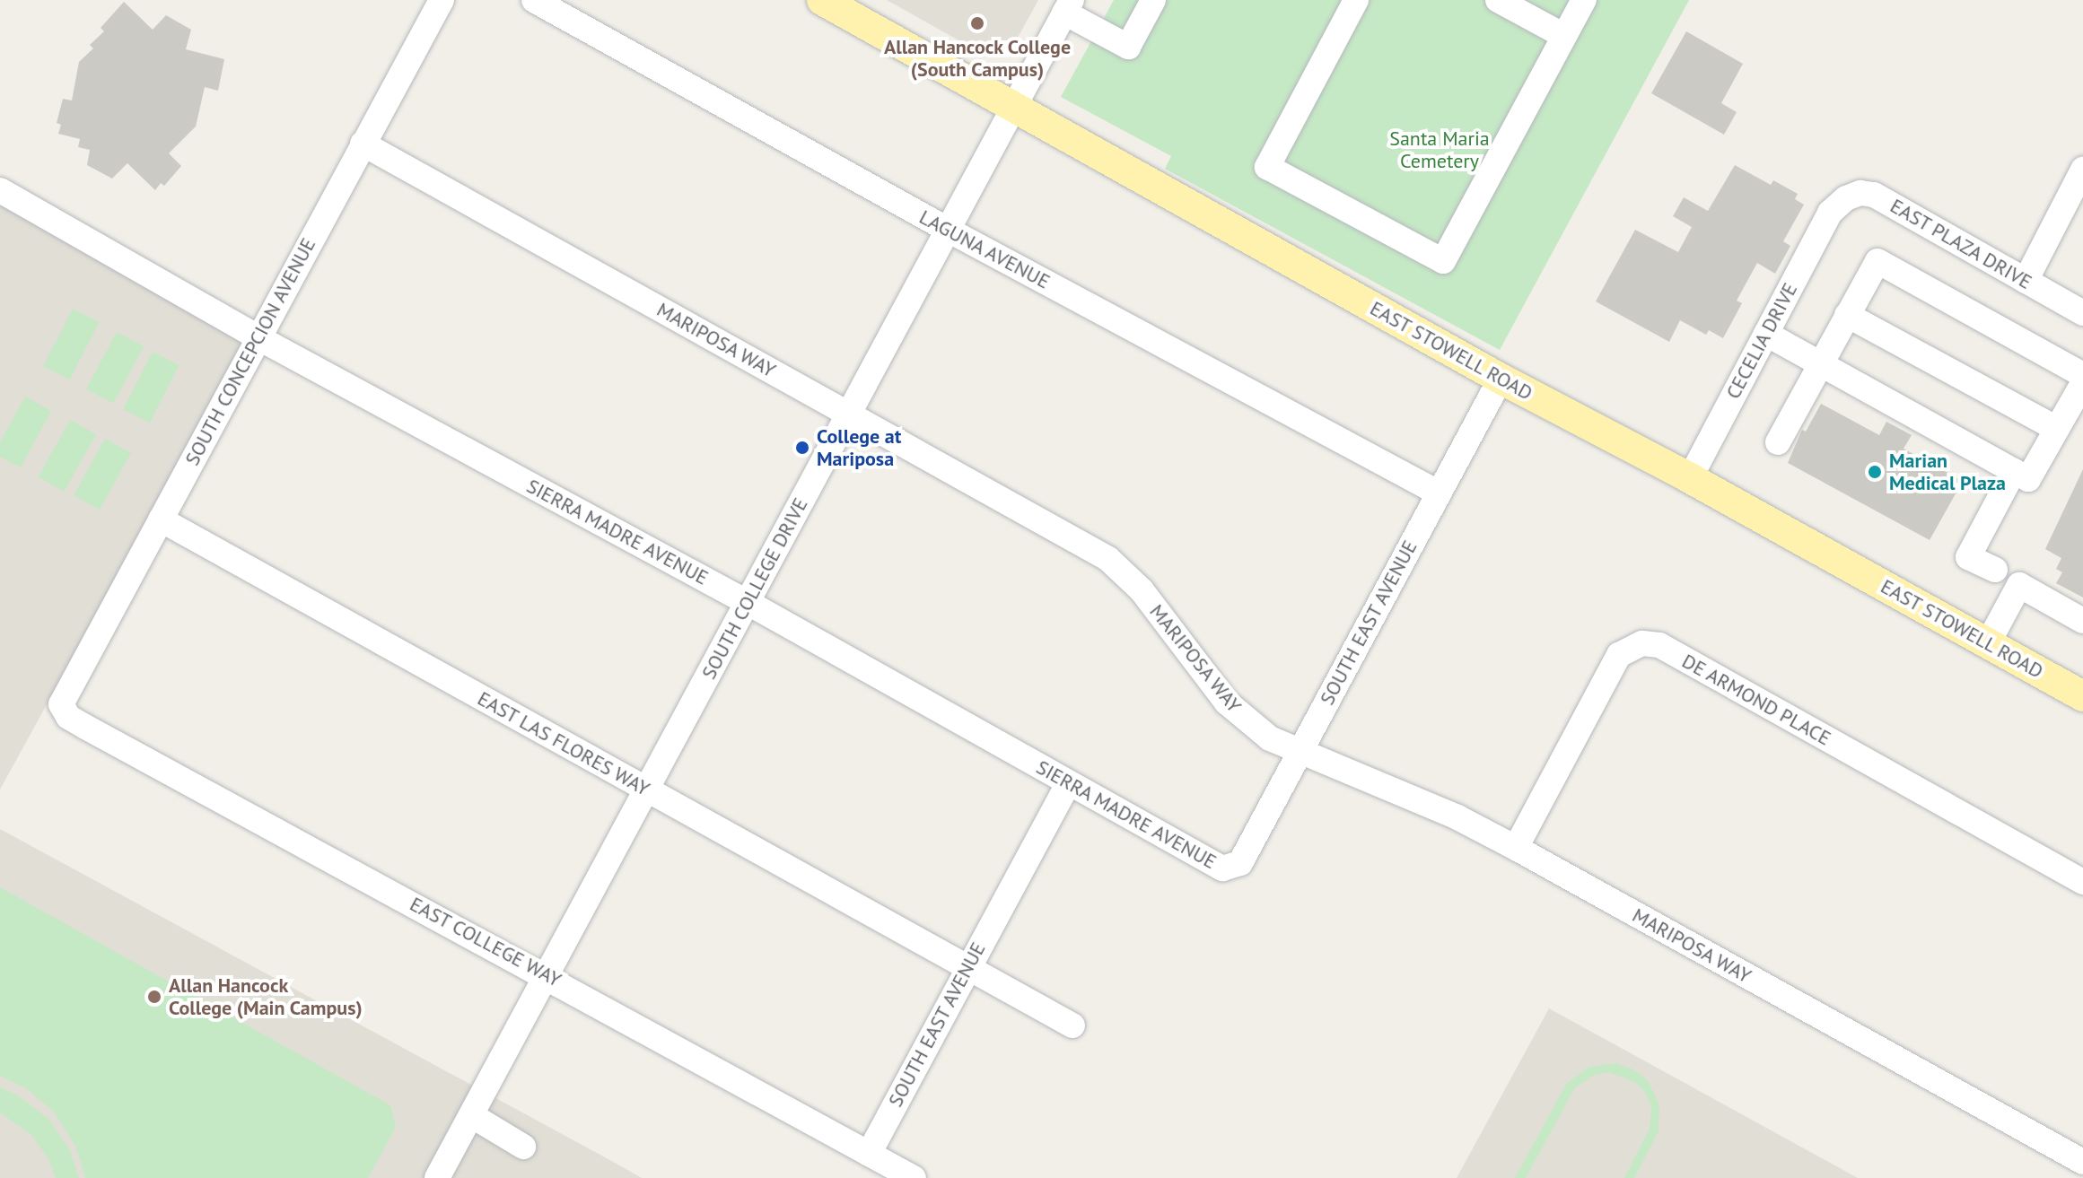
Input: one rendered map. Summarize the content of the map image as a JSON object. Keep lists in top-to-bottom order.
{
  "streets": {
    "main road": ["EAST STOWELL ROAD"],
    "street": [
      "EAST PLAZA DRIVE",
      "LAGUNA AVENUE",
      "MARIPOSA WAY",
      "CECELIA DRIVE",
      "SOUTH CONCEPCION AVENUE",
      "SIERRA MADRE AVENUE",
      "SOUTH COLLEGE DRIVE",
      "SOUTH EAST AVENUE",
      "DE ARMOND PLACE",
      "EAST LAS FLORES WAY",
      "EAST COLLEGE WAY"
    ]
  },
  "crossings": [
    ["EAST PLAZA DRIVE", "CECELIA DRIVE"],
    ["LAGUNA AVENUE", "SOUTH COLLEGE DRIVE"],
    ["LAGUNA AVENUE", "SOUTH EAST AVENUE"],
    ["MARIPOSA WAY", "SOUTH CONCEPCION AVENUE"],
    ["MARIPOSA WAY", "SOUTH COLLEGE DRIVE"],
    ["MARIPOSA WAY", "SOUTH EAST AVENUE"],
    ["MARIPOSA WAY", "DE ARMOND PLACE"],
    ["CECELIA DRIVE", "EAST STOWELL ROAD"],
    ["EAST STOWELL ROAD", "SOUTH COLLEGE DRIVE"],
    ["EAST STOWELL ROAD", "SOUTH EAST AVENUE"],
    ["SOUTH CONCEPCION AVENUE", "SIERRA MADRE AVENUE"],
    ["SOUTH CONCEPCION AVENUE", "EAST LAS FLORES WAY"],
    ["SOUTH CONCEPCION AVENUE", "EAST COLLEGE WAY"],
    ["SIERRA MADRE AVENUE", "SOUTH COLLEGE DRIVE"],
    ["SIERRA MADRE AVENUE", "SOUTH EAST AVENUE"],
    ["SOUTH COLLEGE DRIVE", "EAST LAS FLORES WAY"],
    ["SOUTH COLLEGE DRIVE", "EAST COLLEGE WAY"],
    ["SOUTH EAST AVENUE", "EAST LAS FLORES WAY"],
    ["SOUTH EAST AVENUE", "EAST COLLEGE WAY"]
  ],
  "parks": ["Santa Maria Cemetery"],
  "places": [
    "Allan Hancock College (South Campus)",
    "College at Mariposa",
    "Marian Medical Plaza",
    "Allan Hancock College (Main Campus)"
  ]
}
